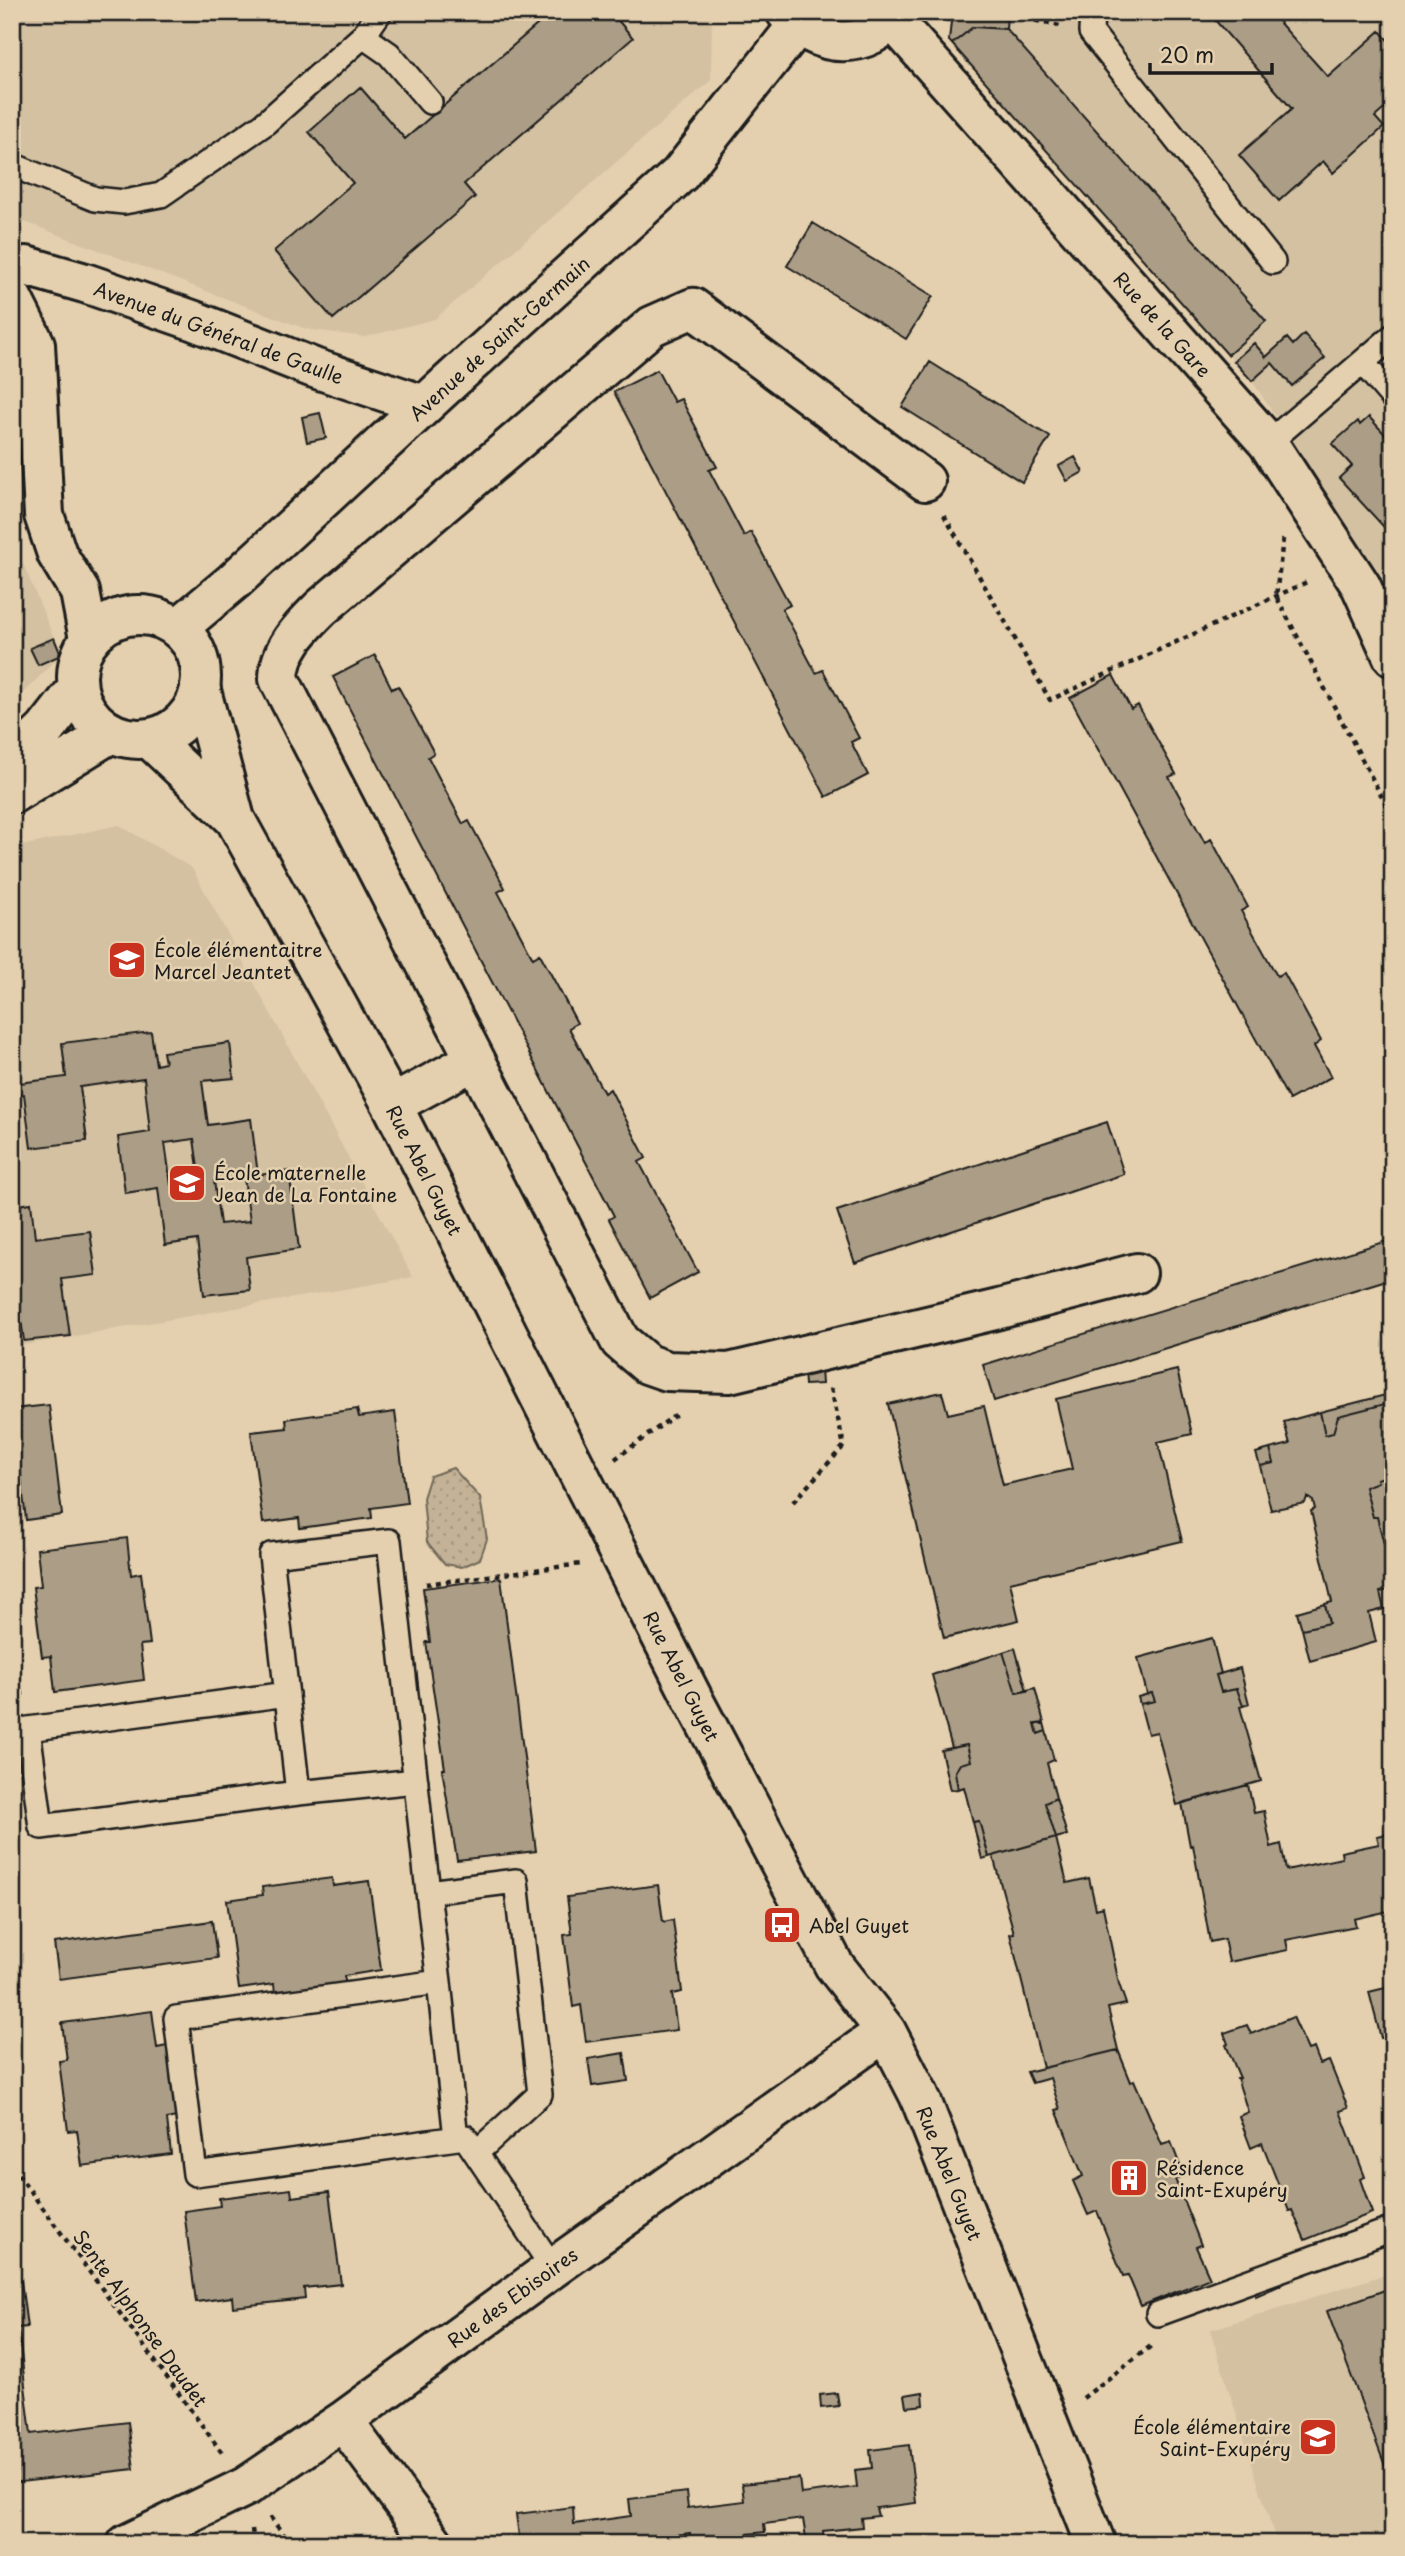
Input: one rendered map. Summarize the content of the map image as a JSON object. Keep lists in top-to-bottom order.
{
  "streets": {
    "street": [
      "Rue de la Gare",
      "Avenue du Général de Gaulle",
      "Avenue de Saint-Germain",
      "Rue Abel Guyet",
      "Rue des Ebisoires"
    ],
    "path": ["Sente Alphonse Daudet"]
  },
  "crossings": [
    ["Avenue du Général de Gaulle", "Avenue de Saint-Germain"],
    ["Avenue de Saint-Germain", "Rue Abel Guyet"],
    ["Rue Abel Guyet", "Rue des Ebisoires"],
    ["Rue des Ebisoires", "Sente Alphonse Daudet"]
  ],
  "places": {
    "school or university": ["École élémentaitre Marcel Jeantet", "École maternelle Jean de La Fontaine", "École élémentaire Saint-Exupéry"],
    "bus stop": ["Abel Guyet"],
    "building": ["Résidence Saint-Exupéry"]
  },
  "scale_bar": "20 m"
}
